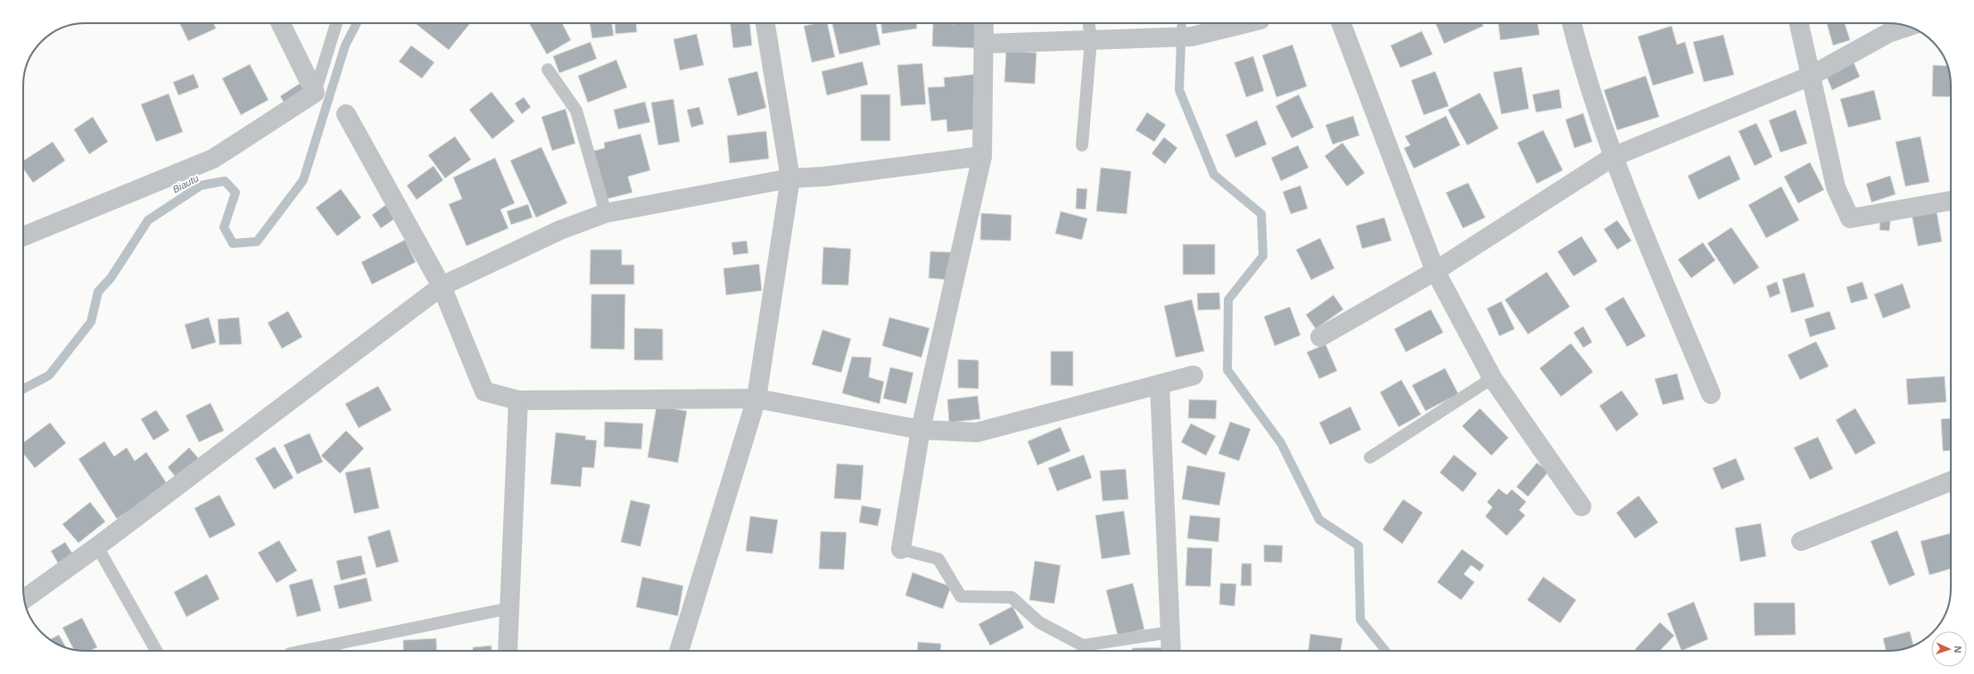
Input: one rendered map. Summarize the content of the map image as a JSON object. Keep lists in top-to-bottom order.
{
  "water": ["Biautu"],
  "north": "right"
}
